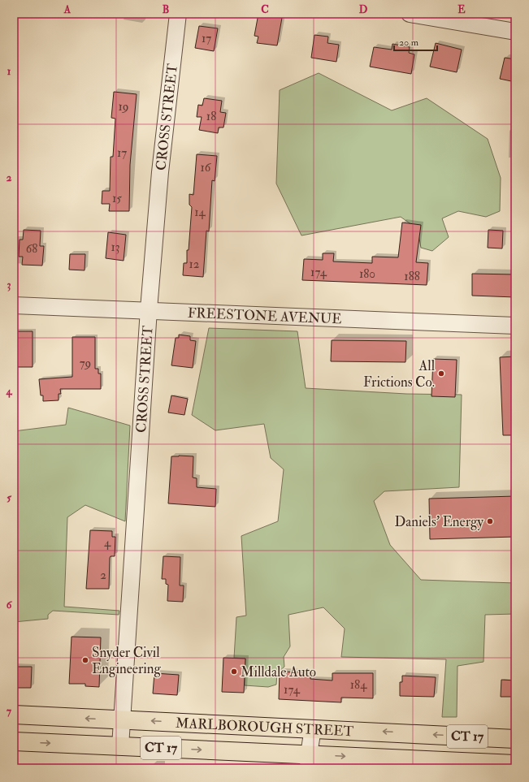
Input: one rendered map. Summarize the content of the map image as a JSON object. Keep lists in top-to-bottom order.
{
  "streets": {
    "highway": ["MARLBOROUGH STREET", "CT 17"],
    "street": ["CROSS STREET", "FREESTONE AVENUE"]
  },
  "crossings": [
    ["CROSS STREET", "FREESTONE AVENUE"],
    ["CROSS STREET", "MARLBOROUGH STREET"]
  ],
  "places": [
    "All Frictions Co.",
    "Daniels' Energy",
    "Snyder Civil Engineering",
    "Milldale Auto"
  ],
  "house_numbers": [
    "17",
    "19",
    "18",
    "17",
    "16",
    "15",
    "14",
    "13",
    "68",
    "12",
    "174",
    "180",
    "188",
    "79",
    "4",
    "2",
    "184",
    "174"
  ],
  "scale_bar": "20 m",
  "grid": {
    "columns": [
      "A",
      "B",
      "C",
      "D",
      "E"
    ],
    "rows": [
      "1",
      "2",
      "3",
      "4",
      "5",
      "6",
      "7"
    ]
  }
}
